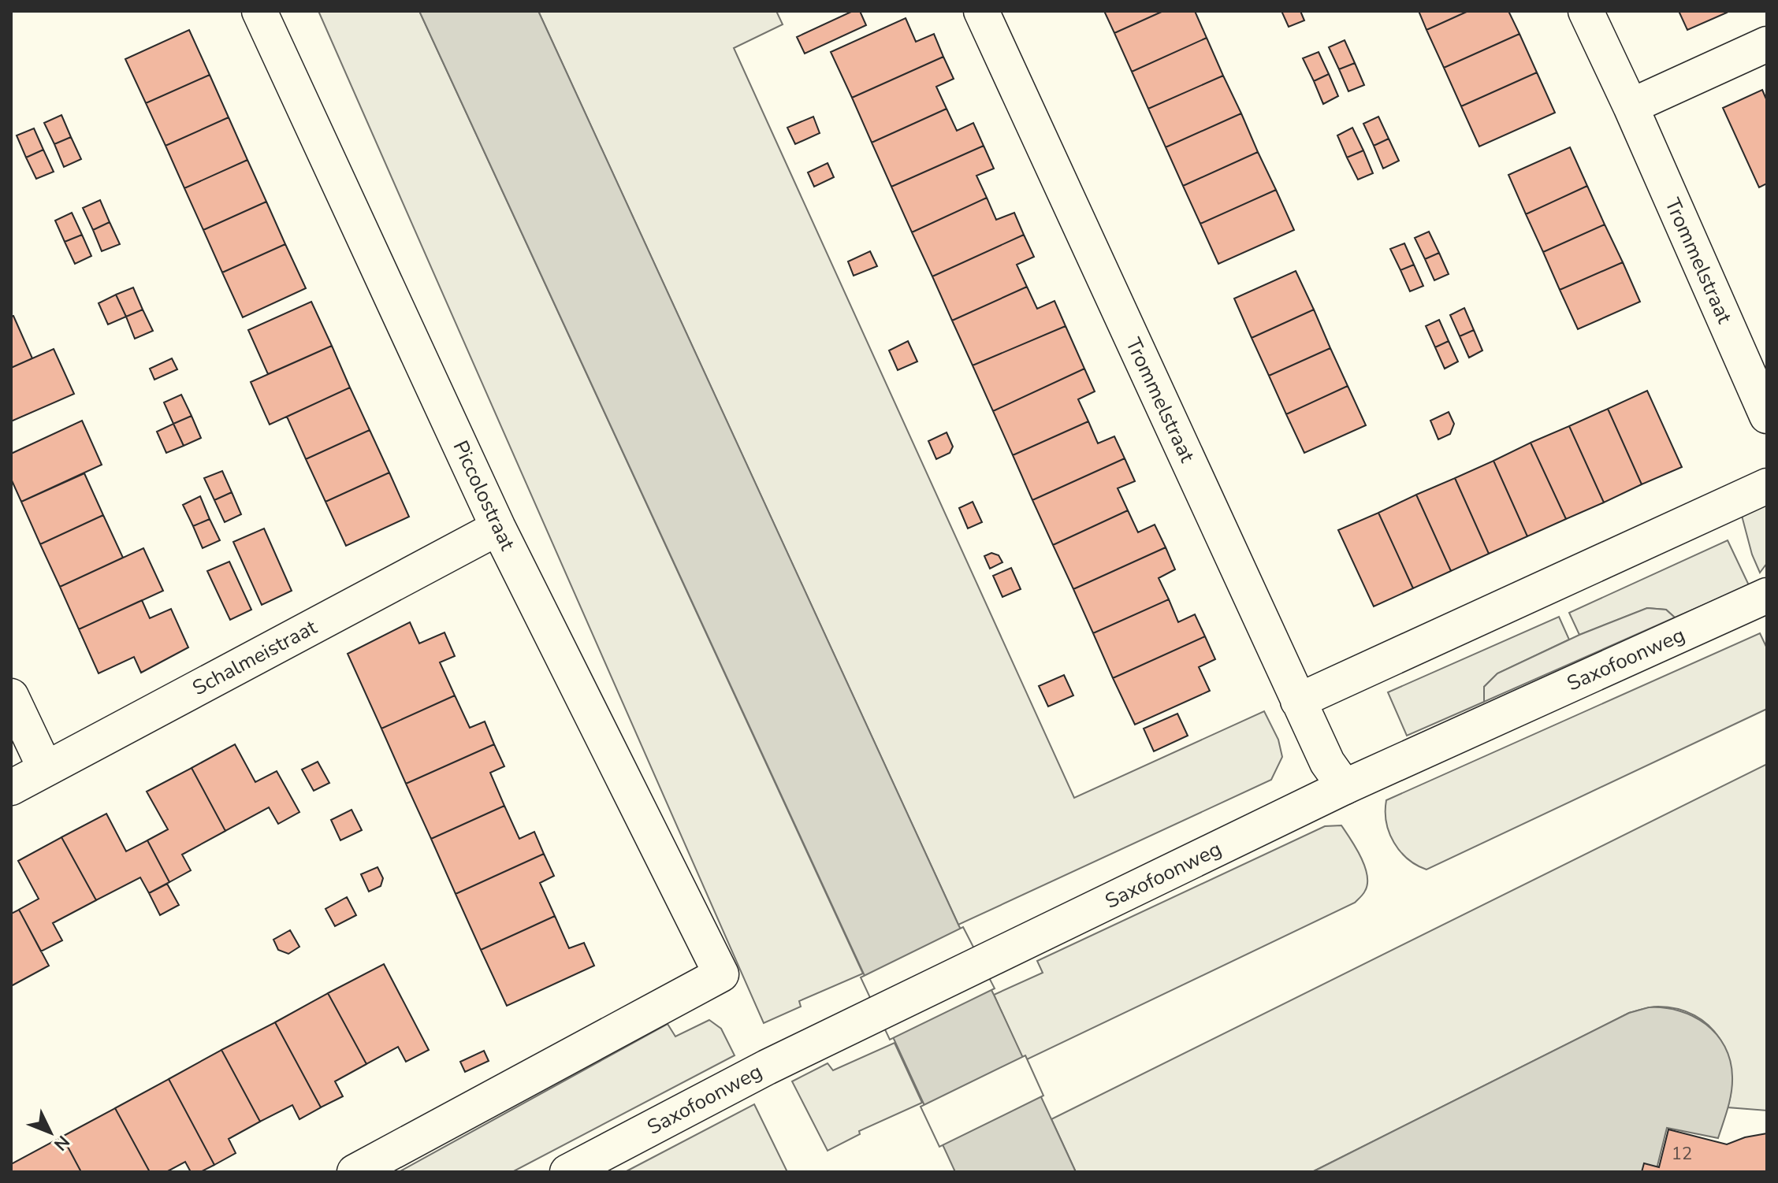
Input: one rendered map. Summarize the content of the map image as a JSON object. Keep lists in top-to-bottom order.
{
  "streets": {
    "street": [
      "Trommelstraat",
      "Piccolostraat",
      "Schalmeistraat",
      "Saxofoonweg"
    ]
  },
  "crossings": [
    ["Trommelstraat", "Saxofoonweg"],
    ["Piccolostraat", "Schalmeistraat"]
  ],
  "house_numbers": ["12"],
  "north": "bottom right"
}
